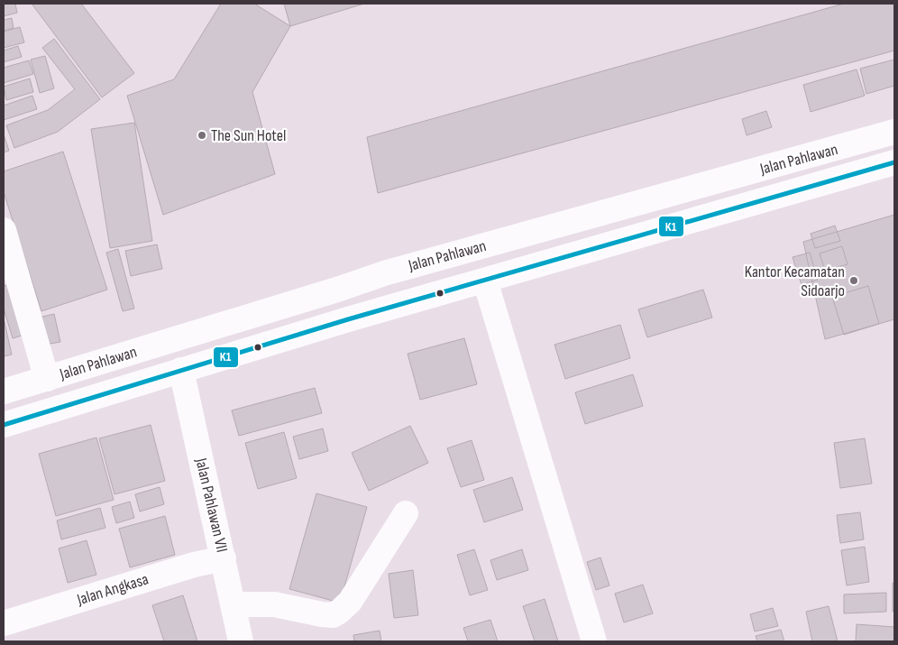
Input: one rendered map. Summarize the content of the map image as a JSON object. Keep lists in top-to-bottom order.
{
  "streets": {
    "main road": ["Jalan Pahlawan", "Jalan Pahlawan VII", "Jalan Angkasa"]
  },
  "crossings": [
    ["Jalan Pahlawan", "Jalan Pahlawan VII"],
    ["Jalan Pahlawan VII", "Jalan Angkasa"]
  ],
  "places": ["The Sun Hotel", "Kantor Kecamatan Sidoarjo"],
  "lines": ["transit line K1"]
}
